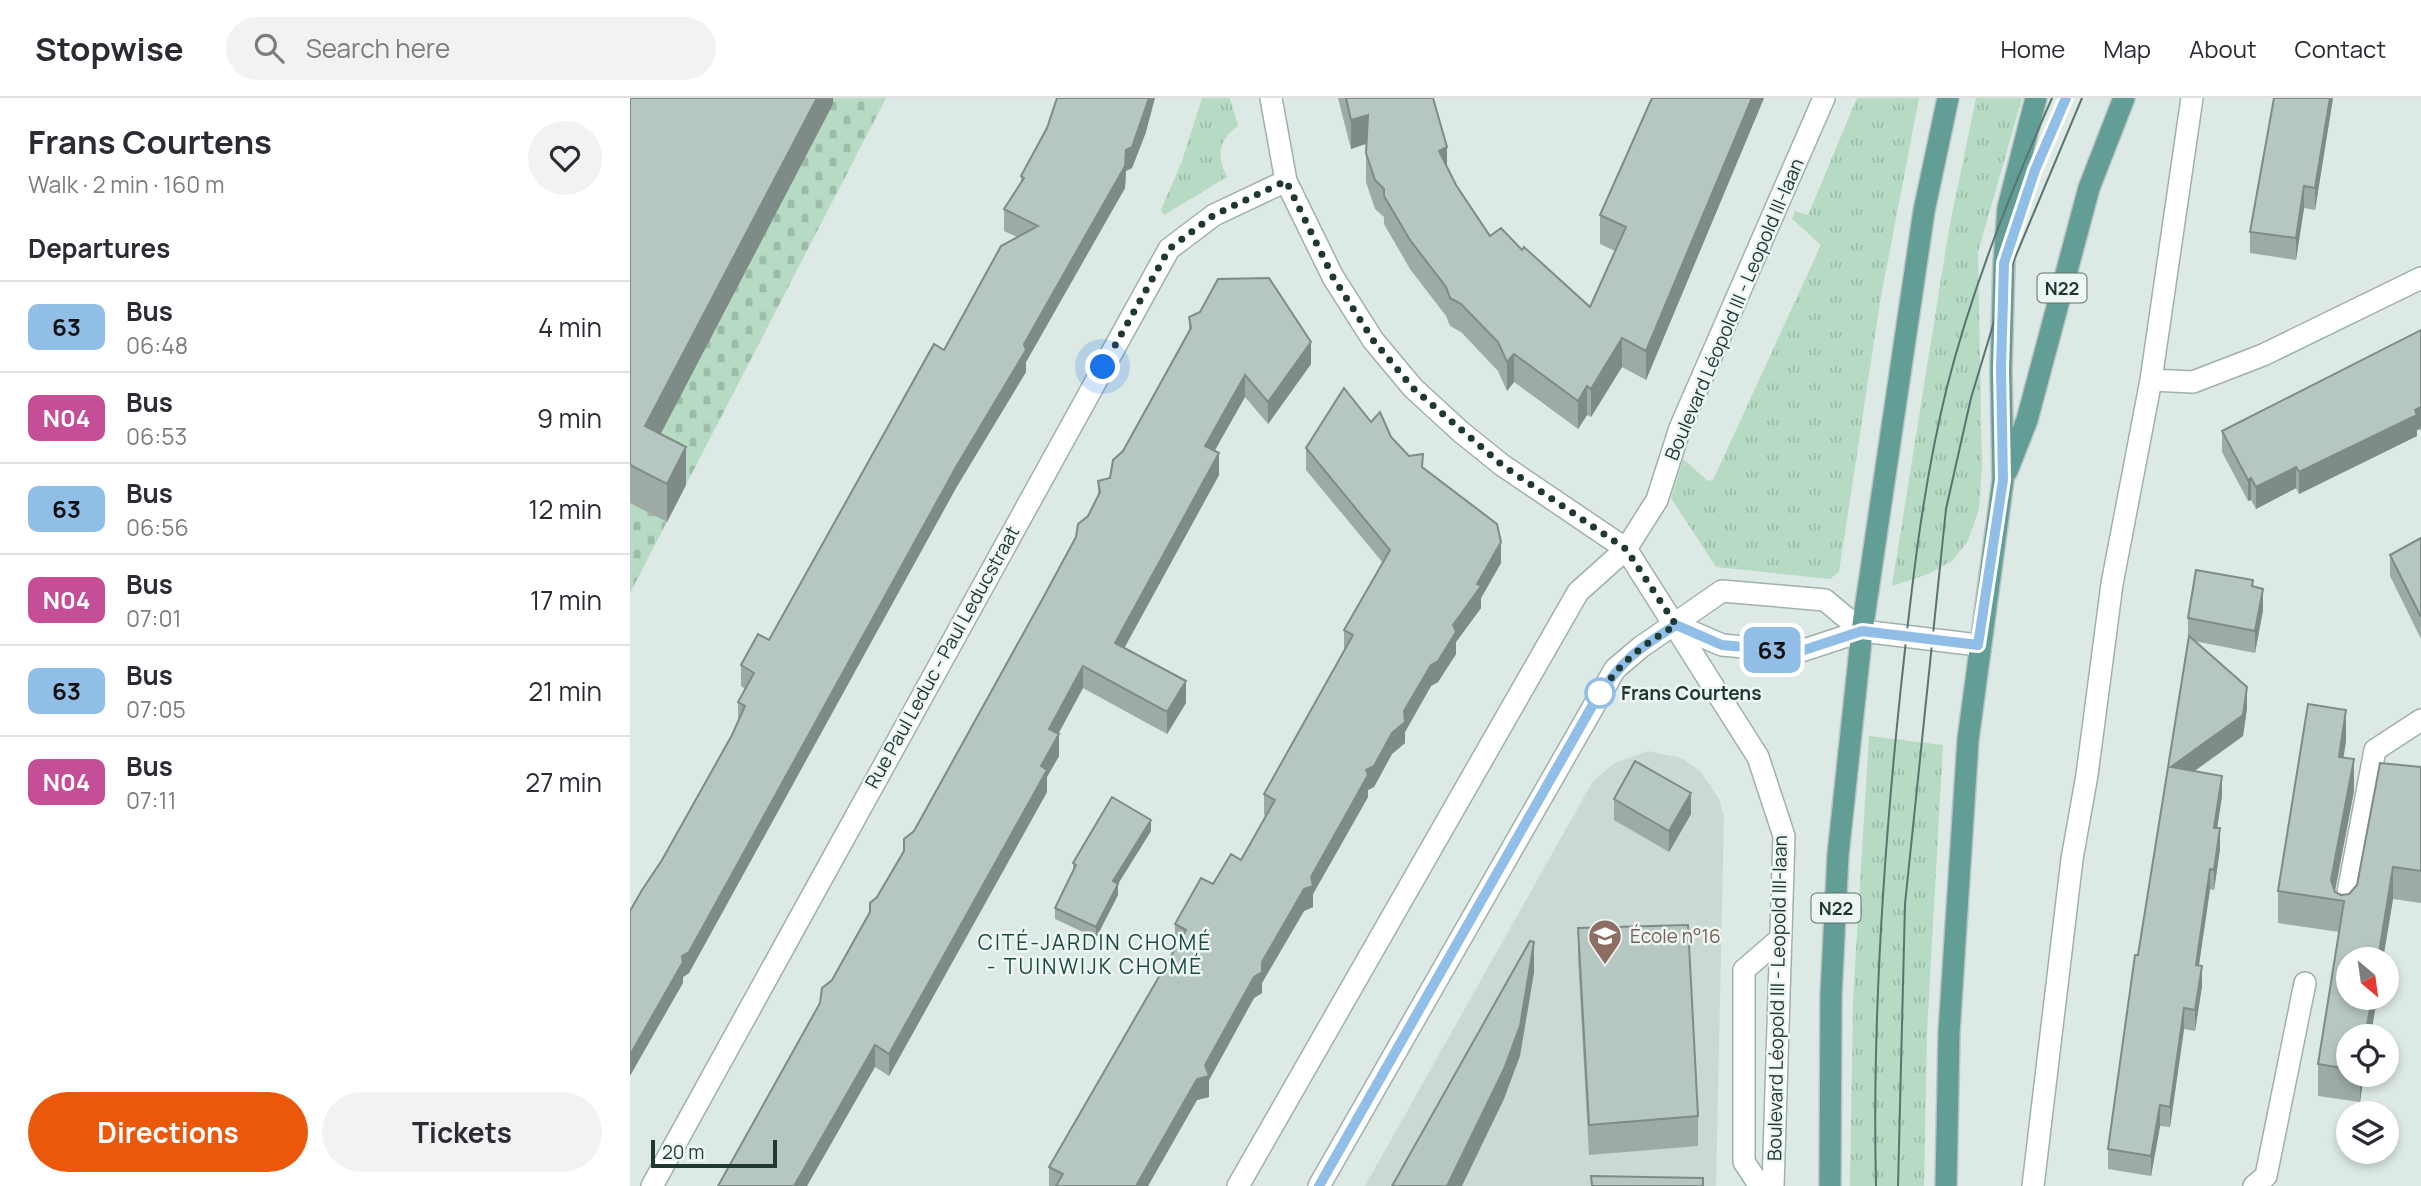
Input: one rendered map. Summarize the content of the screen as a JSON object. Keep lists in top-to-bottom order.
{
  "streets": {
    "main road": ["N22"],
    "street": ["Boulevard Léopold III - Leopold III-laan", "Rue Paul Leduc - Paul Leducstraat"]
  },
  "districts": ["CITÉ-JARDIN CHOMÉ - TUINWIJK CHOMÉ"],
  "places": {
    "other": ["Frans Courtens"],
    "school or university": ["École n°16"]
  },
  "lines": ["bus line 63"],
  "scale_bar": "20 m",
  "north": "bottom right",
  "page": {
    "header": "Stopwise",
    "search": "Search here",
    "nav": [
      "Home",
      "Map",
      "About",
      "Contact"
    ],
    "heading": [
      ["Frans Courtens", "Walk · 2 min · 160 m"],
      "Departures"
    ],
    "on_map": "63",
    "list": [
      {
        "mark": "63",
        "name": "Bus",
        "note": "06:48",
        "value": "4 min"
      },
      {
        "mark": "N04",
        "name": "Bus",
        "note": "06:53",
        "value": "9 min"
      },
      {
        "mark": "63",
        "name": "Bus",
        "note": "06:56",
        "value": "12 min"
      },
      {
        "mark": "N04",
        "name": "Bus",
        "note": "07:01",
        "value": "17 min"
      },
      {
        "mark": "63",
        "name": "Bus",
        "note": "07:05",
        "value": "21 min"
      },
      {
        "mark": "N04",
        "name": "Bus",
        "note": "07:11",
        "value": "27 min"
      }
    ],
    "buttons": ["Directions", "Tickets"],
    "scale": "20 m"
  }
}
